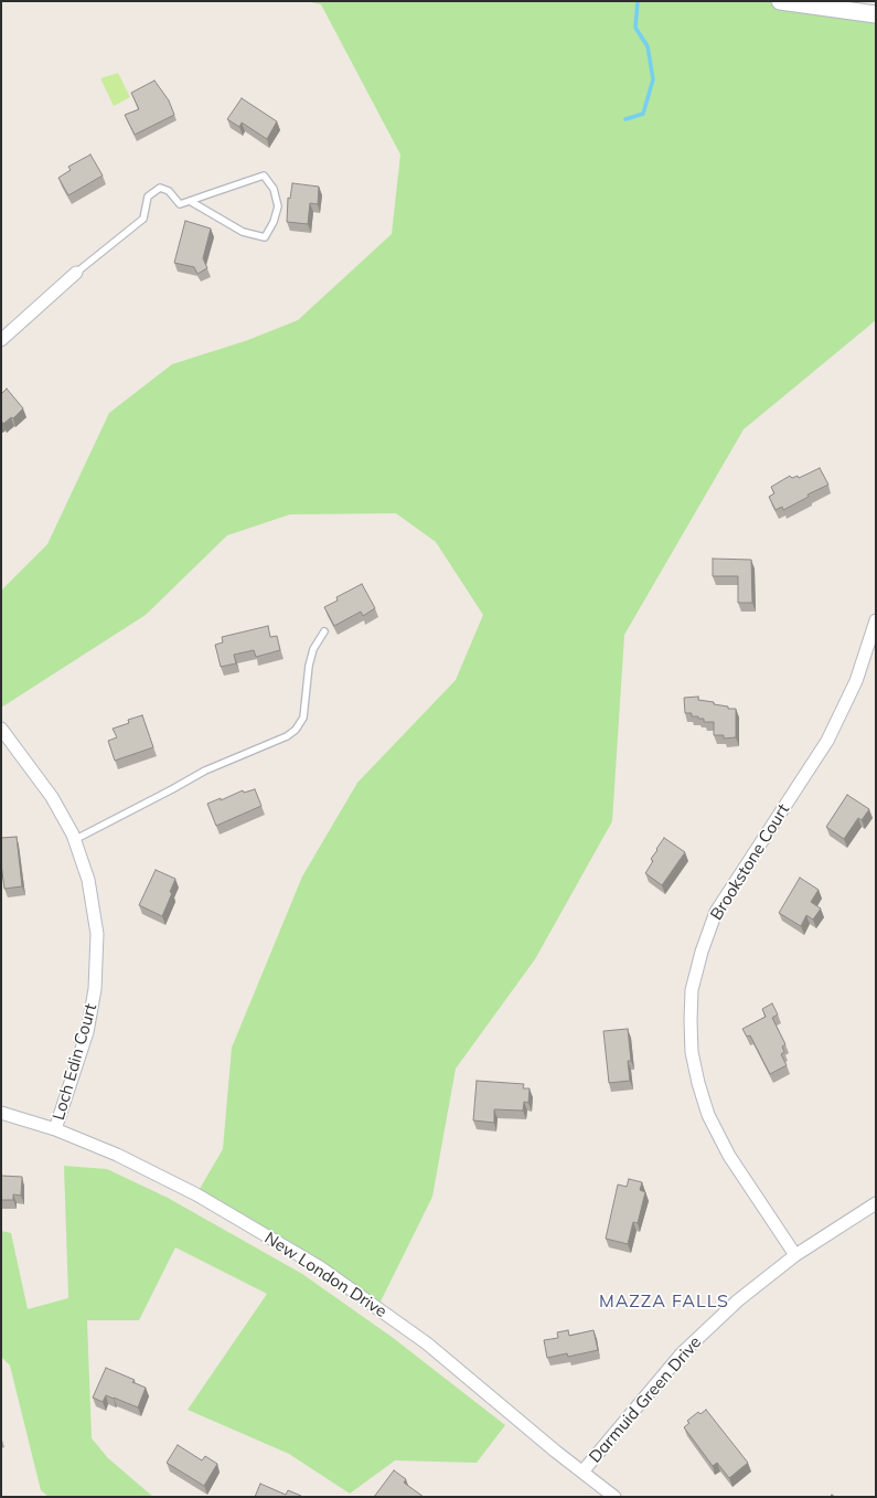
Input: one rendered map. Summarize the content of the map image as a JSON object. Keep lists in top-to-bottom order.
{
  "streets": {
    "street": [
      "Brookstone Court",
      "Loch Edin Court",
      "New London Drive",
      "Darmuid Green Drive"
    ]
  },
  "crossings": [
    ["Brookstone Court", "Darmuid Green Drive"],
    ["Loch Edin Court", "New London Drive"],
    ["New London Drive", "Darmuid Green Drive"]
  ],
  "districts": ["MAZZA FALLS"]
}
